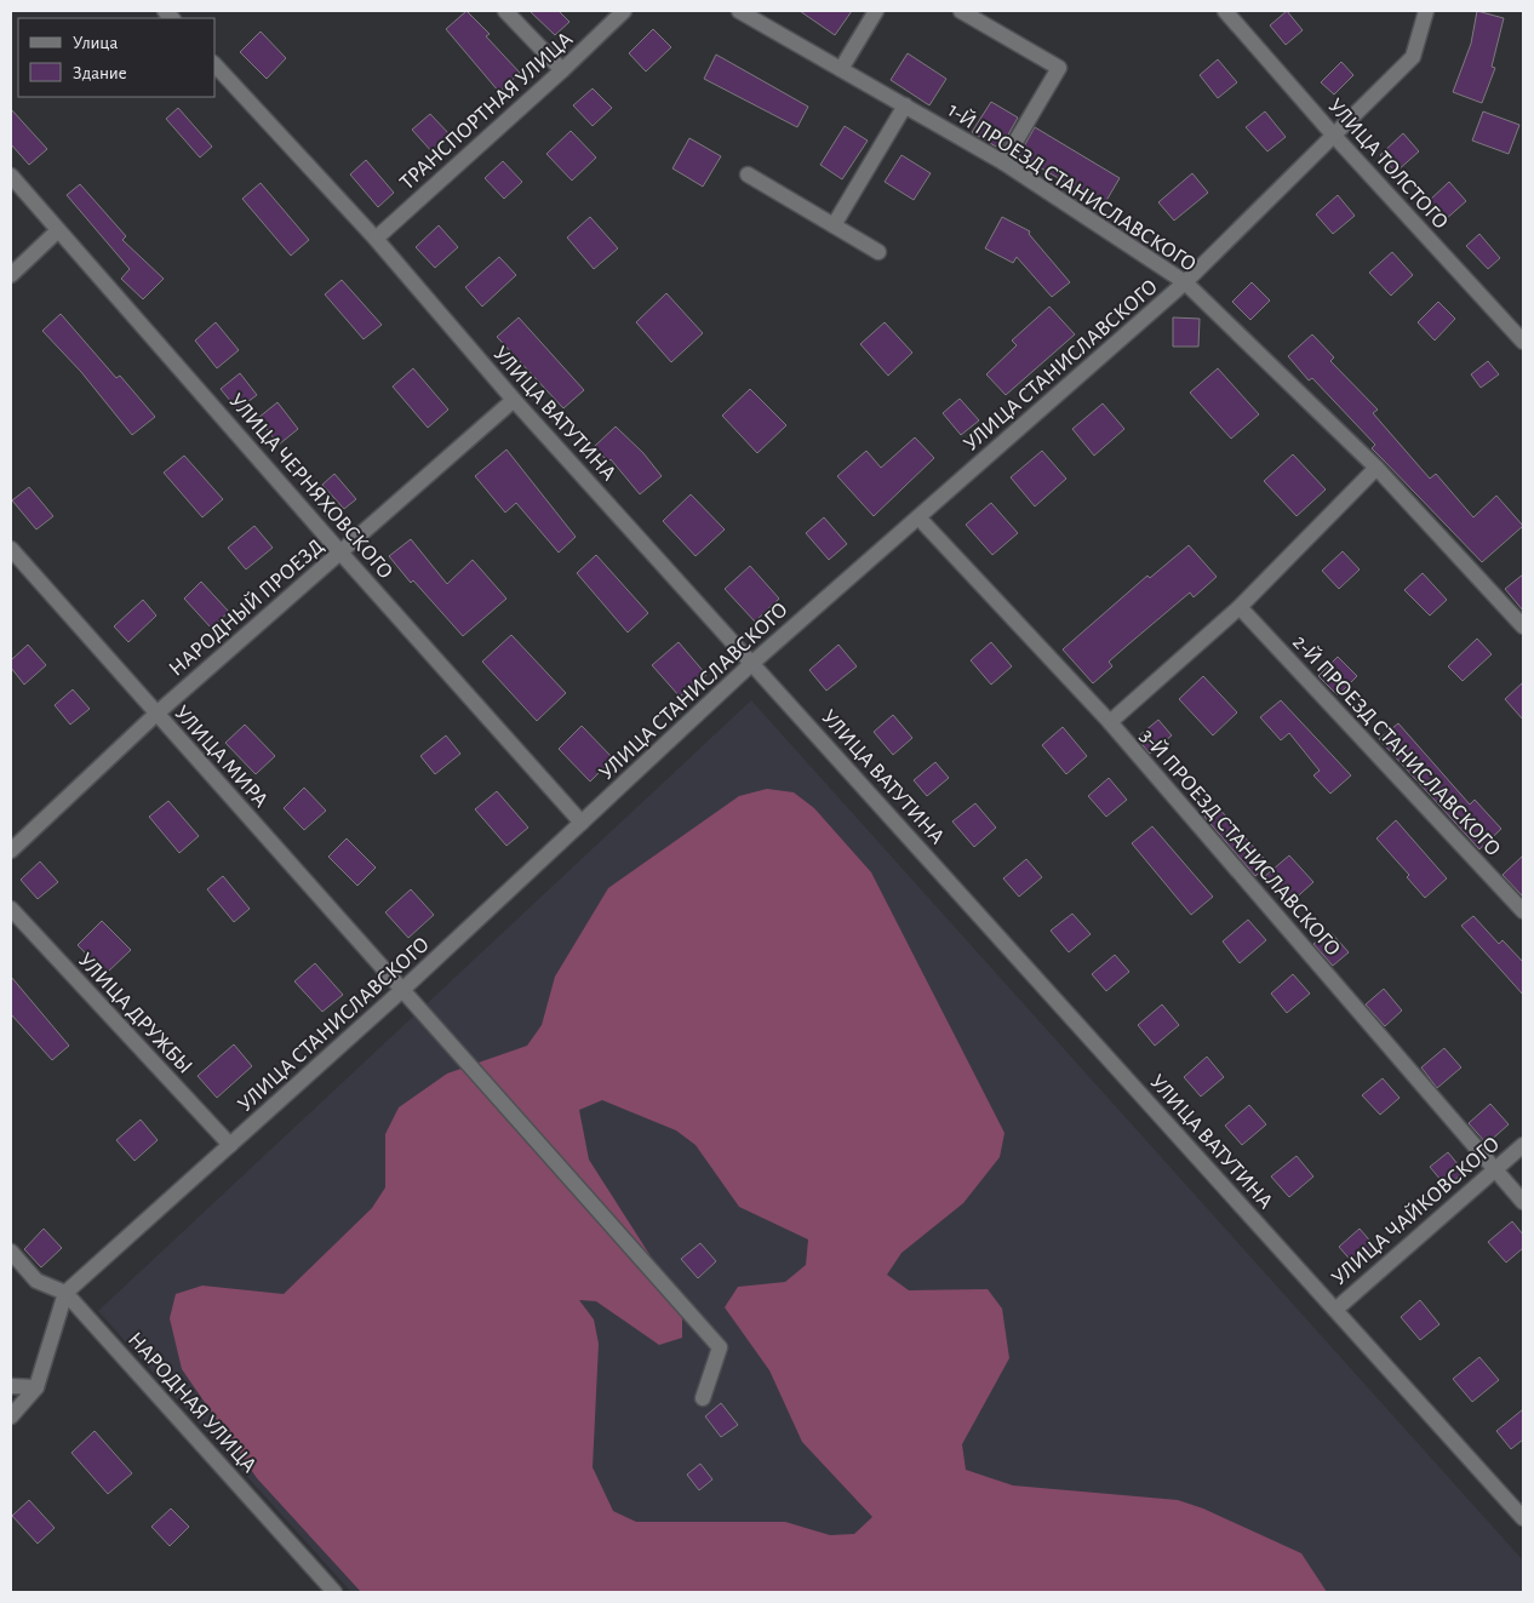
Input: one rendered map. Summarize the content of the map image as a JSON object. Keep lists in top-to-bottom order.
{
  "streets": {
    "street": [
      "ТРАНСПОРТНАЯ УЛИЦА",
      "УЛИЦА ТОЛСТОГО",
      "1-Й ПРОЕЗД СТАНИСЛАВСКОГО",
      "УЛИЦА СТАНИСЛАВСКОГО",
      "УЛИЦА ВАТУТИНА",
      "УЛИЦА ЧЕРНЯХОВСКОГО",
      "НАРОДНЫЙ ПРОЕЗД",
      "2-Й ПРОЕЗД СТАНИСЛАВСКОГО",
      "УЛИЦА МИРА",
      "3-Й ПРОЕЗД СТАНИСЛАВСКОГО",
      "УЛИЦА ДРУЖБЫ",
      "УЛИЦА ЧАЙКОВСКОГО",
      "НАРОДНАЯ УЛИЦА"
    ]
  },
  "crossings": [
    ["ТРАНСПОРТНАЯ УЛИЦА", "УЛИЦА ВАТУТИНА"],
    ["УЛИЦА ТОЛСТОГО", "УЛИЦА СТАНИСЛАВСКОГО"],
    ["1-Й ПРОЕЗД СТАНИСЛАВСКОГО", "УЛИЦА СТАНИСЛАВСКОГО"],
    ["УЛИЦА СТАНИСЛАВСКОГО", "УЛИЦА ВАТУТИНА"],
    ["УЛИЦА СТАНИСЛАВСКОГО", "УЛИЦА ЧЕРНЯХОВСКОГО"],
    ["УЛИЦА СТАНИСЛАВСКОГО", "УЛИЦА МИРА"],
    ["УЛИЦА СТАНИСЛАВСКОГО", "3-Й ПРОЕЗД СТАНИСЛАВСКОГО"],
    ["УЛИЦА СТАНИСЛАВСКОГО", "УЛИЦА ДРУЖБЫ"],
    ["УЛИЦА СТАНИСЛАВСКОГО", "НАРОДНАЯ УЛИЦА"],
    ["УЛИЦА ВАТУТИНА", "НАРОДНЫЙ ПРОЕЗД"],
    ["УЛИЦА ВАТУТИНА", "УЛИЦА ЧАЙКОВСКОГО"],
    ["УЛИЦА ЧЕРНЯХОВСКОГО", "НАРОДНЫЙ ПРОЕЗД"],
    ["НАРОДНЫЙ ПРОЕЗД", "УЛИЦА МИРА"],
    ["3-Й ПРОЕЗД СТАНИСЛАВСКОГО", "УЛИЦА ЧАЙКОВСКОГО"]
  ],
  "legend": ["Улица", "Здание"]
}
